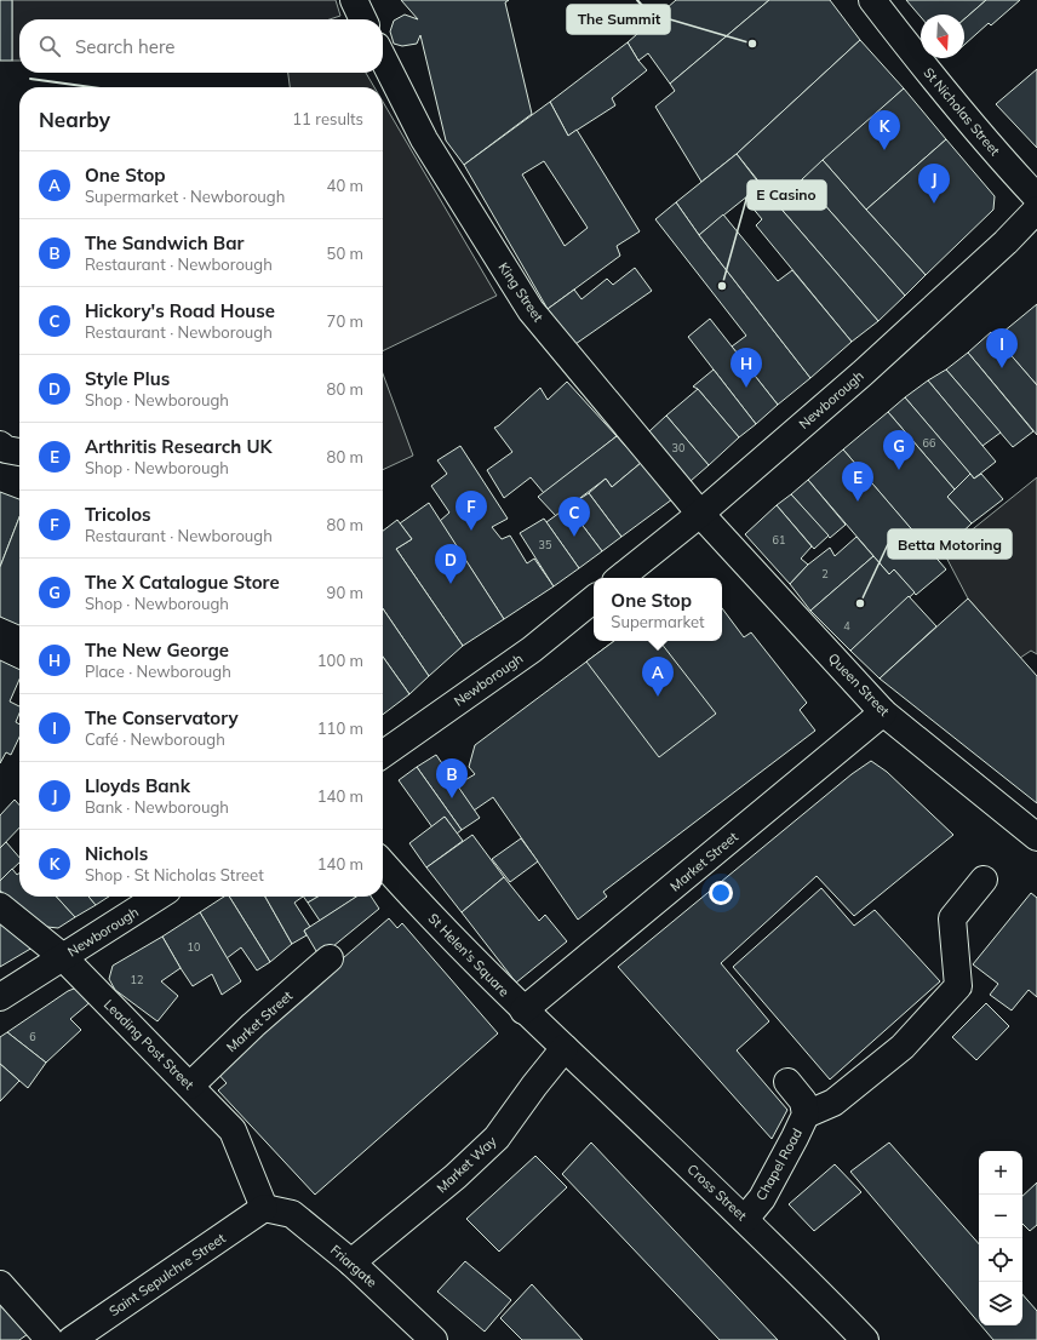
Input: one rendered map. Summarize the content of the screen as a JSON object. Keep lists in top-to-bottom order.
{
  "streets": {
    "street": [
      "St Nicholas Street",
      "King Street",
      "Newborough",
      "Queen Street",
      "Market Street",
      "St Helen's Square",
      "Leading Post Street",
      "Market Way",
      "Chapel Road",
      "Cross Street",
      "Friargate",
      "Saint Sepulchre Street"
    ]
  },
  "crossings": [
    ["King Street", "Newborough"],
    ["King Street", "Queen Street"],
    ["Newborough", "Queen Street"],
    ["Newborough", "Leading Post Street"],
    ["Queen Street", "Market Street"],
    ["Market Street", "St Helen's Square"],
    ["Market Street", "Leading Post Street"],
    ["St Helen's Square", "Market Way"],
    ["St Helen's Square", "Cross Street"],
    ["Leading Post Street", "Friargate"],
    ["Leading Post Street", "Saint Sepulchre Street"],
    ["Market Way", "Cross Street"],
    ["Market Way", "Friargate"],
    ["Chapel Road", "Cross Street"],
    ["Friargate", "Saint Sepulchre Street"]
  ],
  "places": ["The Summit", "E Casino", "Betta Motoring"],
  "house_numbers": [
    "66",
    "30",
    "61",
    "35",
    "2",
    "4",
    "10",
    "12",
    "6"
  ],
  "north": "bottom",
  "page": {
    "search": "Search here",
    "heading": ["Nearby", "11 results"],
    "pins": [
      "K",
      "J",
      "I",
      "H",
      "G",
      "E",
      "F",
      "C",
      "D",
      "A",
      "B"
    ],
    "list": [
      {
        "mark": "A",
        "name": "One Stop",
        "note": "Supermarket · Newborough",
        "value": "40 m"
      },
      {
        "mark": "B",
        "name": "The Sandwich Bar",
        "note": "Restaurant · Newborough",
        "value": "50 m"
      },
      {
        "mark": "C",
        "name": "Hickory's Road House",
        "note": "Restaurant · Newborough",
        "value": "70 m"
      },
      {
        "mark": "D",
        "name": "Style Plus",
        "note": "Shop · Newborough",
        "value": "80 m"
      },
      {
        "mark": "E",
        "name": "Arthritis Research UK",
        "note": "Shop · Newborough",
        "value": "80 m"
      },
      {
        "mark": "F",
        "name": "Tricolos",
        "note": "Restaurant · Newborough",
        "value": "80 m"
      },
      {
        "mark": "G",
        "name": "The X Catalogue Store",
        "note": "Shop · Newborough",
        "value": "90 m"
      },
      {
        "mark": "H",
        "name": "The New George",
        "note": "Place · Newborough",
        "value": "100 m"
      },
      {
        "mark": "I",
        "name": "The Conservatory",
        "note": "Café · Newborough",
        "value": "110 m"
      },
      {
        "mark": "J",
        "name": "Lloyds Bank",
        "note": "Bank · Newborough",
        "value": "140 m"
      },
      {
        "mark": "K",
        "name": "Nichols",
        "note": "Shop · St Nicholas Street",
        "value": "140 m"
      }
    ],
    "popup": ["One Stop", "Supermarket"],
    "map_buttons": ["+", "−"]
  }
}
